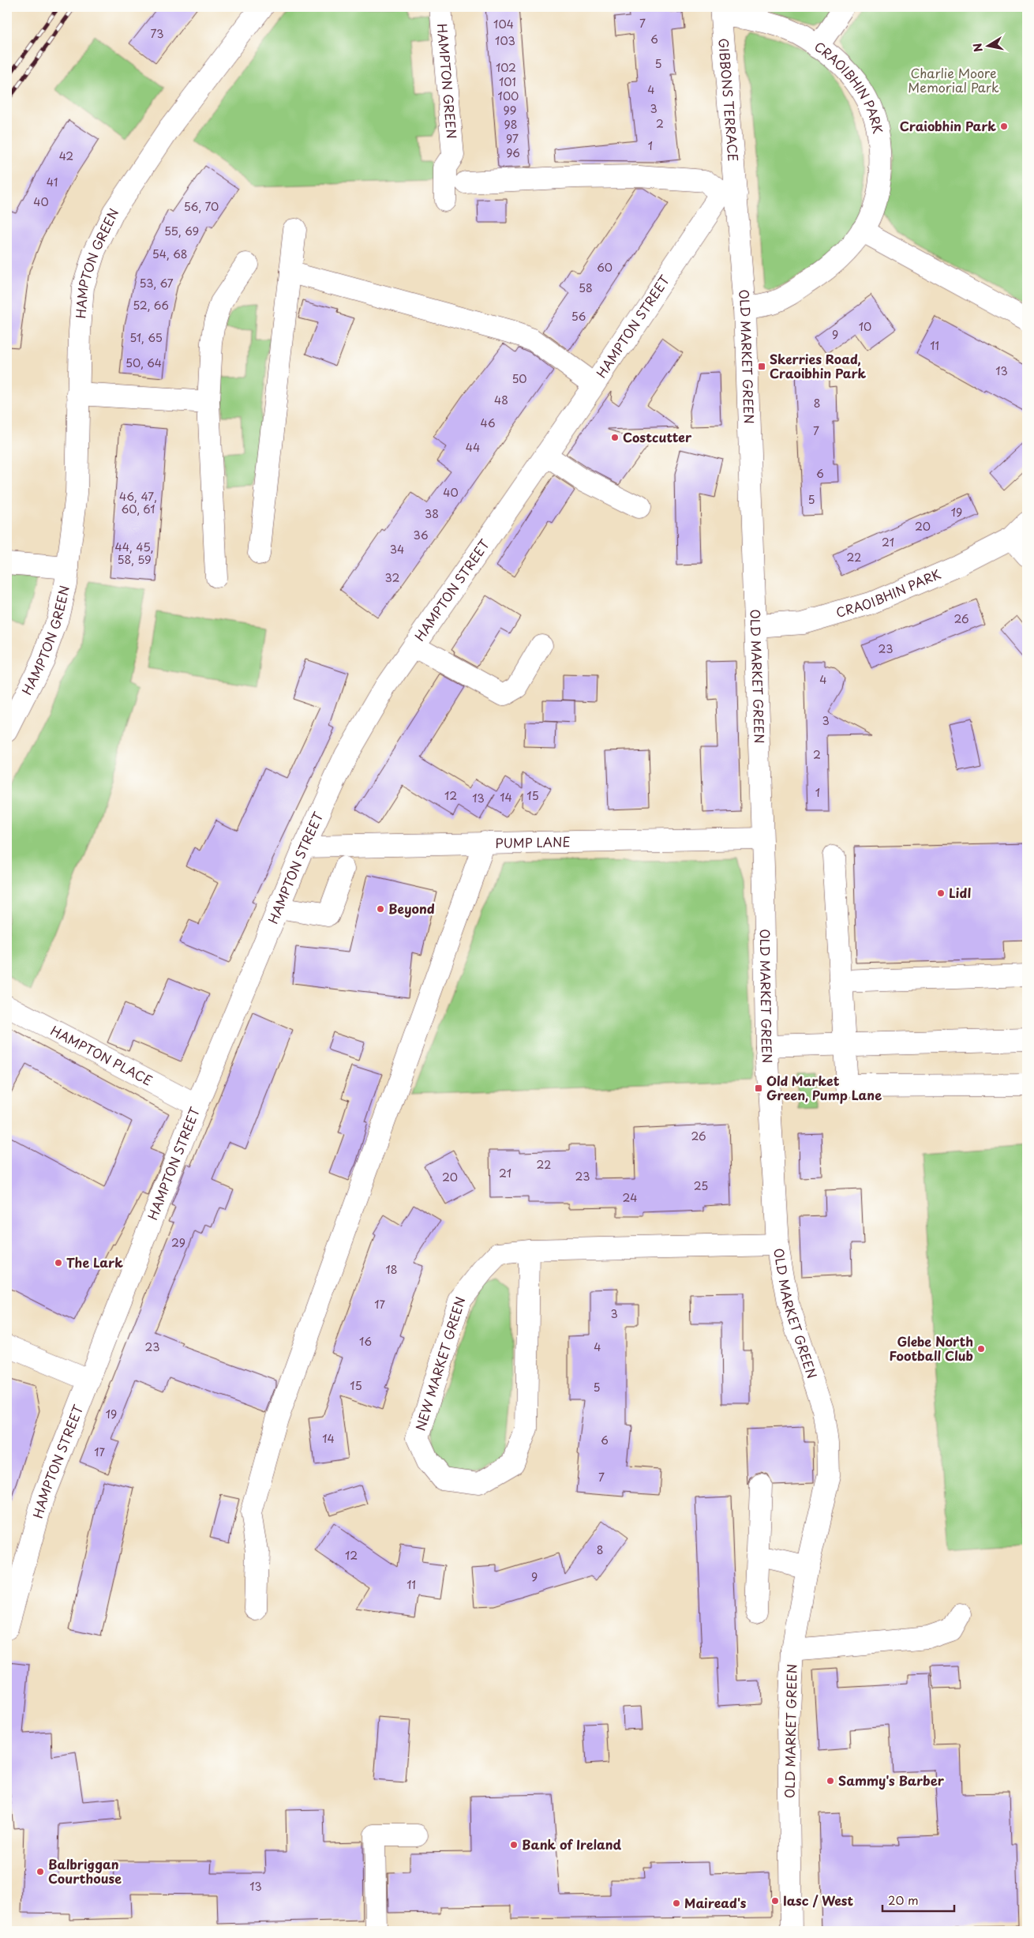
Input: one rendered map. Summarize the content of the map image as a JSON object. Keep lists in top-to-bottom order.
{
  "streets": {
    "street": [
      "HAMPTON GREEN",
      "CRAOIBHIN PARK",
      "GIBBONS TERRACE",
      "HAMPTON STREET",
      "OLD MARKET GREEN",
      "PUMP LANE",
      "HAMPTON PLACE",
      "NEW MARKET GREEN"
    ]
  },
  "crossings": [
    ["CRAOIBHIN PARK", "GIBBONS TERRACE"],
    ["CRAOIBHIN PARK", "OLD MARKET GREEN"],
    ["GIBBONS TERRACE", "HAMPTON STREET"],
    ["GIBBONS TERRACE", "OLD MARKET GREEN"],
    ["HAMPTON STREET", "OLD MARKET GREEN"],
    ["HAMPTON STREET", "PUMP LANE"],
    ["HAMPTON STREET", "HAMPTON PLACE"],
    ["OLD MARKET GREEN", "PUMP LANE"],
    ["OLD MARKET GREEN", "NEW MARKET GREEN"]
  ],
  "parks": ["Charlie Moore Memorial Park"],
  "places": {
    "other": [
      "Craiobhin Park",
      "Costcutter",
      "Lidl",
      "Beyond",
      "The Lark",
      "Glebe North Football Club",
      "Sammy's Barber",
      "Bank of Ireland",
      "Balbriggan Courthouse",
      "Iasc / West",
      "Mairead's"
    ],
    "transit": ["Skerries Road, Craoibhin Park", "Old Market Green, Pump Lane"]
  },
  "house_numbers": [
    "7",
    "104",
    "73",
    "6",
    "103",
    "5",
    "102",
    "101",
    "4",
    "100",
    "3",
    "99",
    "2",
    "98",
    "97",
    "1",
    "96",
    "42",
    "41",
    "40",
    "56, 70",
    "55, 69",
    "54, 68",
    "60",
    "53, 67",
    "58",
    "52, 66",
    "56",
    "10",
    "9",
    "51, 65",
    "11",
    "50, 64",
    "13",
    "50",
    "48",
    "8",
    "46",
    "7",
    "44",
    "6",
    "40",
    "46, 47, 60, 61",
    "5",
    "19",
    "38",
    "20",
    "36",
    "21",
    "44, 45, 58, 59",
    "34",
    "22",
    "32",
    "26",
    "23",
    "4",
    "3",
    "2",
    "1",
    "12",
    "15",
    "14",
    "13",
    "26",
    "22",
    "21",
    "23",
    "20",
    "25",
    "24",
    "29",
    "18",
    "17",
    "3",
    "16",
    "23",
    "4",
    "15",
    "5",
    "19",
    "14",
    "6",
    "17",
    "7",
    "8",
    "12",
    "9",
    "11",
    "13"
  ],
  "scale_bar": "20 m",
  "north": "left"
}
